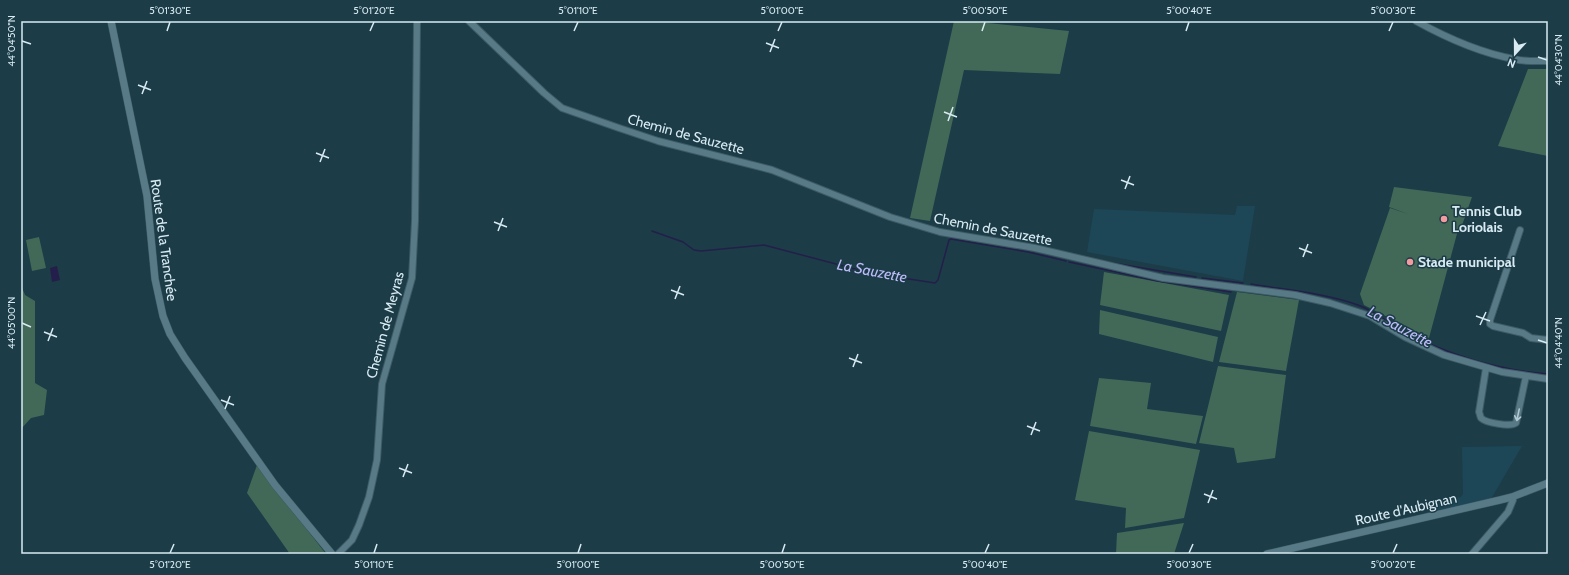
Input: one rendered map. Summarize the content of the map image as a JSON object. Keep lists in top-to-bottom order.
{
  "streets": {
    "street": [
      "Chemin de Sauzette",
      "Route de la Tranchée",
      "Chemin de Meyras",
      "Route d'Aubignan"
    ]
  },
  "water": ["La Sauzette"],
  "places": ["Tennis Club Loriolais", "Stade municipal"],
  "north": "bottom",
  "coordinates": [
    "5°01'30\"E",
    "5°01'20\"E",
    "5°01'10\"E",
    "5°01'00\"E",
    "5°00'50\"E",
    "5°00'40\"E",
    "5°00'30\"E",
    "44°04'50\"N",
    "44°04'30\"N",
    "44°05'00\"N",
    "44°04'40\"N",
    "5°00'20\"E"
  ]
}
